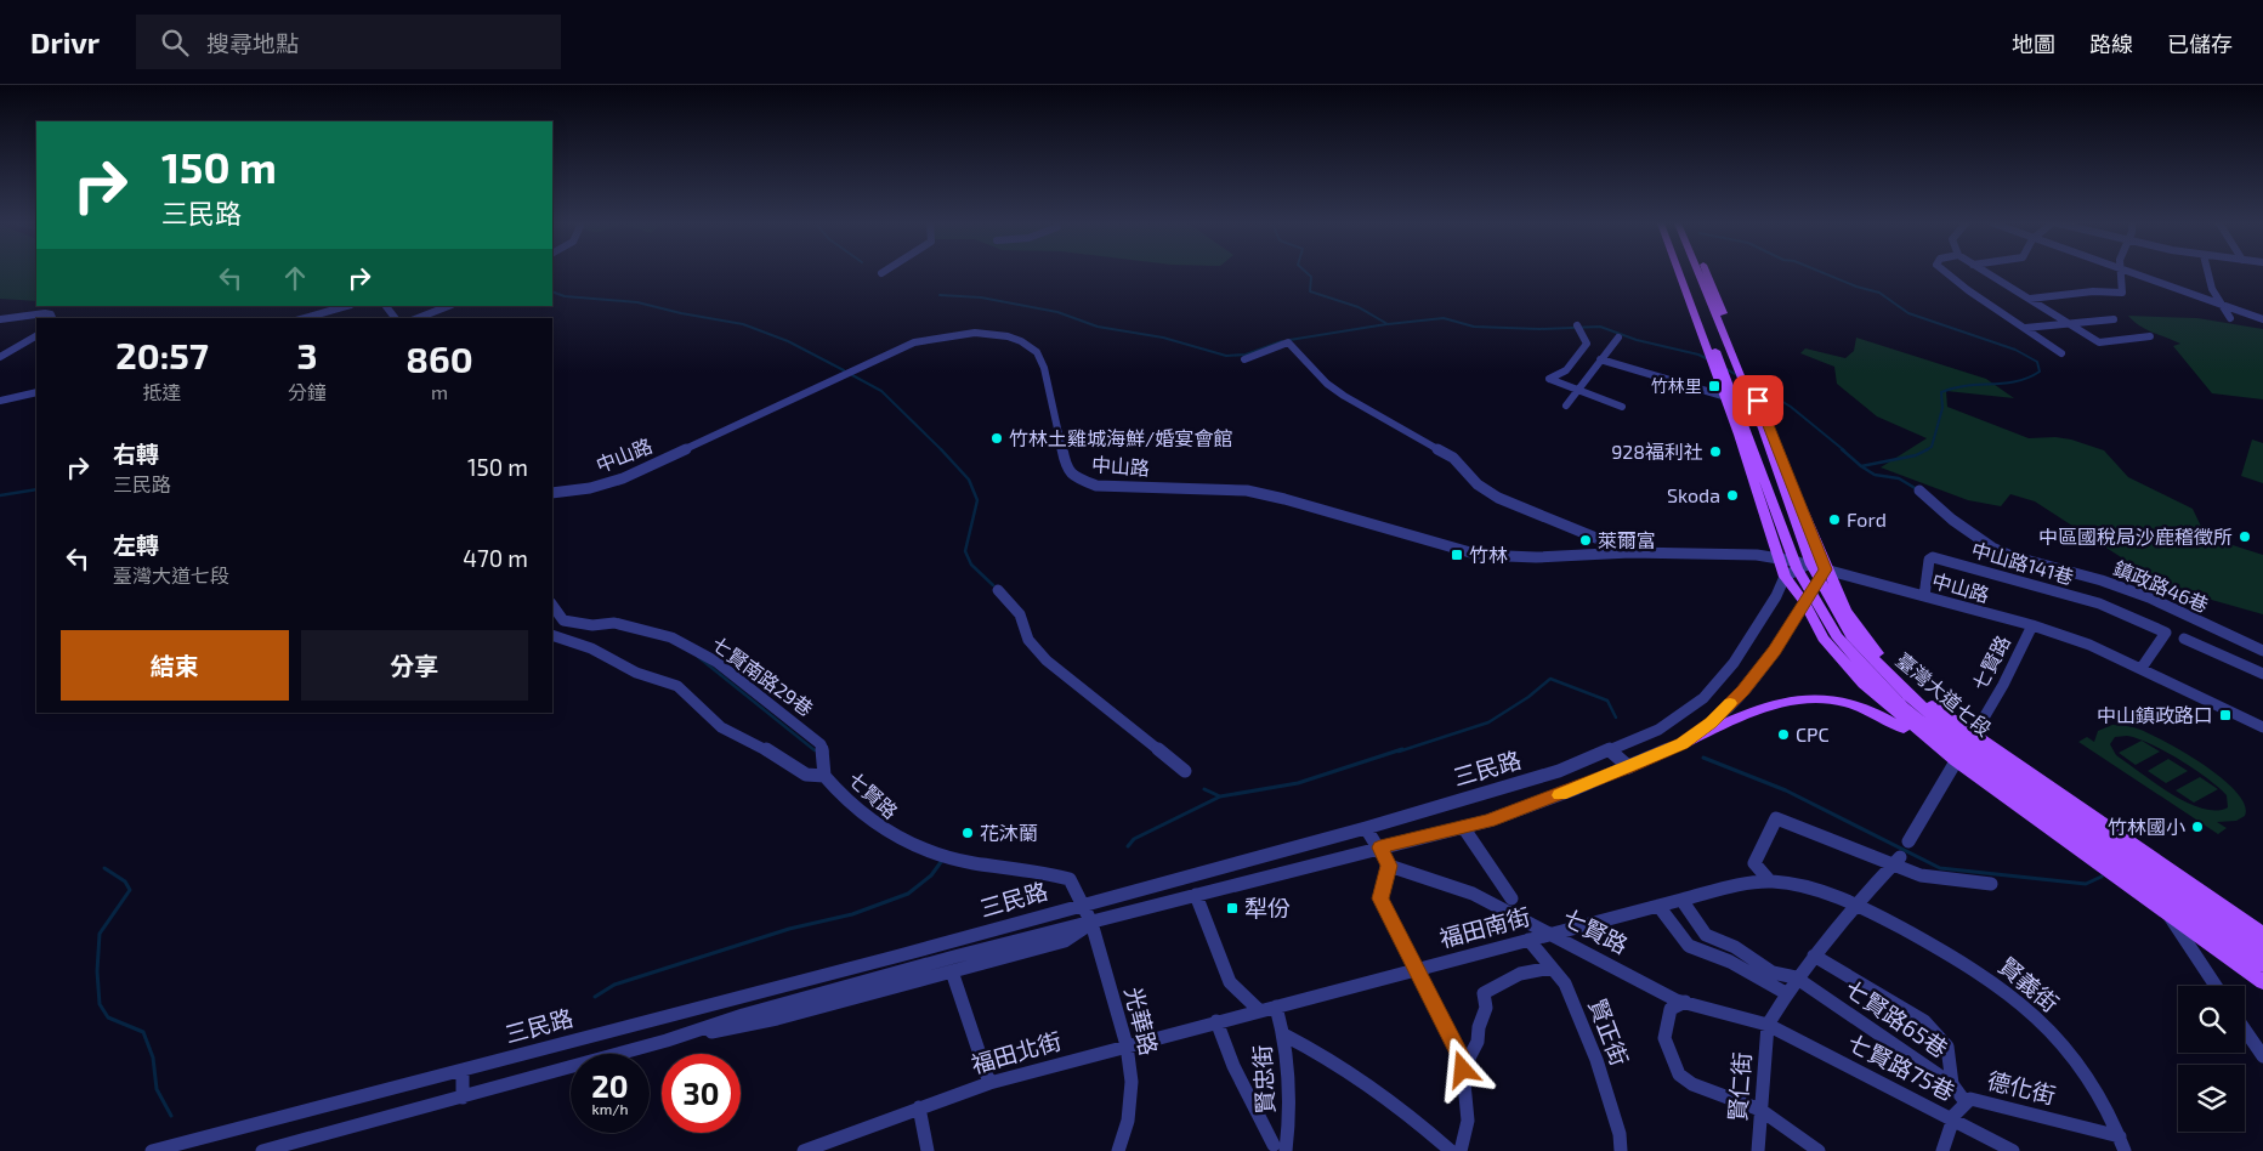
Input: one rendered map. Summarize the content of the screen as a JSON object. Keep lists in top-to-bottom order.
{
  "streets": {
    "main road": ["臺灣大道七段"],
    "street": [
      "中山路",
      "中山路141巷",
      "鎮政路46巷",
      "七賢路",
      "七賢南路29巷",
      "三民路",
      "福田南街",
      "賢義街",
      "七賢路65巷",
      "光華路",
      "賢正街",
      "福田北街",
      "七賢路75巷",
      "賢忠街",
      "賢仁街",
      "德化街"
    ]
  },
  "crossings": [
    ["中山路", "中山路141巷"],
    ["中山路", "七賢路"],
    ["中山路", "臺灣大道七段"],
    ["中山路", "三民路"],
    ["七賢路", "七賢南路29巷"],
    ["七賢路", "臺灣大道七段"],
    ["七賢路", "三民路"],
    ["七賢路", "福田南街"],
    ["七賢路", "光華路"],
    ["七賢路", "七賢路75巷"],
    ["七賢路", "賢仁街"],
    ["臺灣大道七段", "三民路"],
    ["三民路", "光華路"],
    ["福田南街", "賢義街"],
    ["福田南街", "光華路"],
    ["福田南街", "賢正街"],
    ["福田南街", "福田北街"],
    ["福田南街", "賢忠街"],
    ["賢義街", "德化街"],
    ["七賢路65巷", "德化街"],
    ["光華路", "福田北街"],
    ["七賢路75巷", "賢仁街"],
    ["七賢路75巷", "德化街"]
  ],
  "places": {
    "transit": [
      "竹林里",
      "竹林",
      "中山鎮政路口",
      "犁份"
    ],
    "other": [
      "竹林土雞城海鮮/婚宴會館",
      "928福利社",
      "Skoda",
      "Ford",
      "中區國稅局沙鹿稽徵所",
      "萊爾富",
      "CPC",
      "竹林國小",
      "花沐蘭"
    ]
  },
  "page": {
    "header": "Drivr",
    "search": "搜尋地點",
    "nav": ["地圖", "路線", "已儲存"],
    "turn": ["150 m", "三民路"],
    "eta": [
      "20:57",
      "抵達",
      "3",
      "分鐘",
      "860",
      "m"
    ],
    "list": [
      {
        "name": "右轉",
        "note": "三民路",
        "value": "150 m"
      },
      {
        "name": "左轉",
        "note": "臺灣大道七段",
        "value": "470 m"
      }
    ],
    "buttons": ["結束", "分享"],
    "speed": "20 km/h",
    "limit": "30"
  }
}
